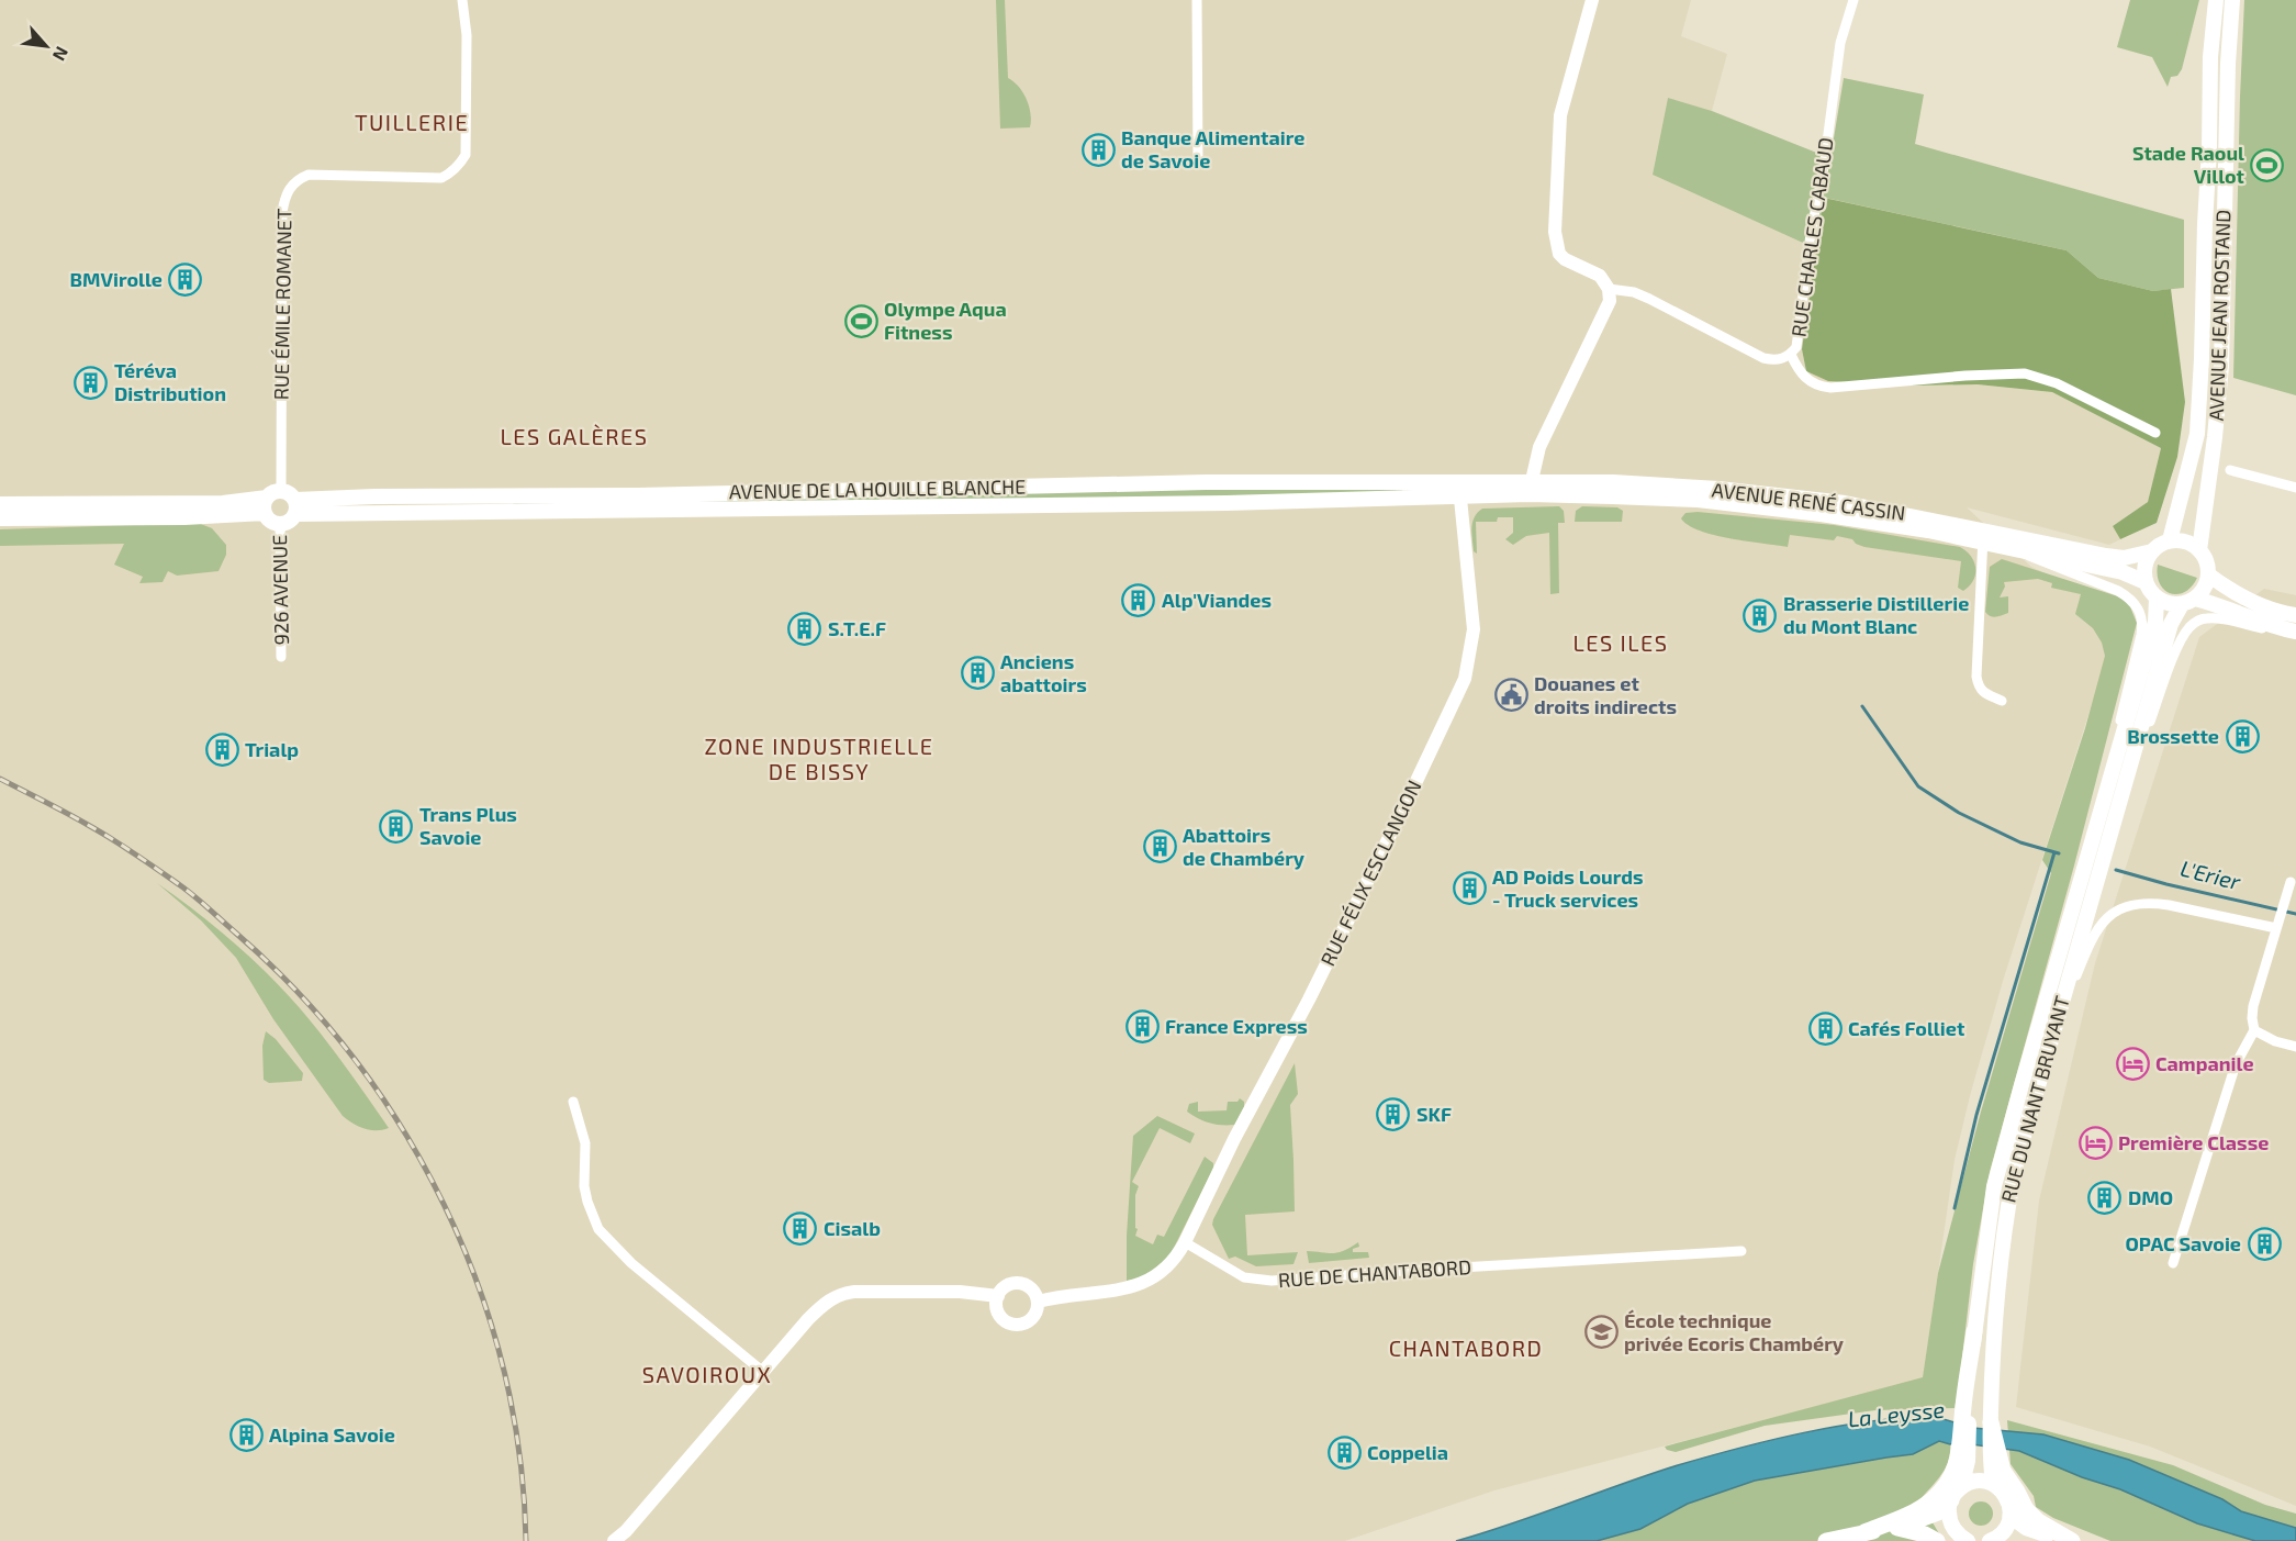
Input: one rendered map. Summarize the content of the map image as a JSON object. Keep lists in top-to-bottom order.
{
  "streets": {
    "main road": [
      "AVENUE JEAN ROSTAND",
      "AVENUE DE LA HOUILLE BLANCHE",
      "AVENUE RENÉ CASSIN",
      "RUE DU NANT BRUYANT"
    ],
    "street": [
      "RUE CHARLES CABAUD",
      "RUE ÉMILE ROMANET",
      "926 AVENUE",
      "RUE FÉLIX ESCLANGON",
      "RUE DE CHANTABORD"
    ]
  },
  "crossings": [
    ["AVENUE JEAN ROSTAND", "AVENUE RENÉ CASSIN"],
    ["AVENUE JEAN ROSTAND", "RUE DU NANT BRUYANT"],
    ["AVENUE DE LA HOUILLE BLANCHE", "AVENUE RENÉ CASSIN"],
    ["AVENUE DE LA HOUILLE BLANCHE", "RUE FÉLIX ESCLANGON"],
    ["AVENUE RENÉ CASSIN", "RUE FÉLIX ESCLANGON"],
    ["AVENUE RENÉ CASSIN", "RUE DU NANT BRUYANT"],
    ["RUE FÉLIX ESCLANGON", "RUE DE CHANTABORD"]
  ],
  "districts": [
    "TUILLERIE",
    "LES GALÈRES",
    "LES ILES",
    "ZONE INDUSTRIELLE DE BISSY",
    "CHANTABORD",
    "SAVOIROUX"
  ],
  "water": ["L'Erier", "La Leysse"],
  "places": {
    "building": [
      "Banque Alimentaire de Savoie",
      "BMVirolle",
      "Téréva Distribution",
      "Alp'Viandes",
      "Brasserie Distillerie du Mont Blanc",
      "S.T.E.F",
      "Anciens abattoirs",
      "Brossette",
      "Trialp",
      "Trans Plus Savoie",
      "Abattoirs de Chambéry",
      "AD Poids Lourds - Truck services",
      "France Express",
      "Cafés Folliet",
      "SKF",
      "DMO",
      "Cisalb",
      "OPAC Savoie",
      "Alpina Savoie",
      "Coppelia"
    ],
    "sports": ["Stade Raoul Villot", "Olympe Aqua Fitness"],
    "public building": ["Douanes et droits indirects"],
    "hotel": ["Campanile", "Première Classe"],
    "school or university": ["École technique privée Ecoris Chambéry"]
  },
  "north": "bottom right"
}
